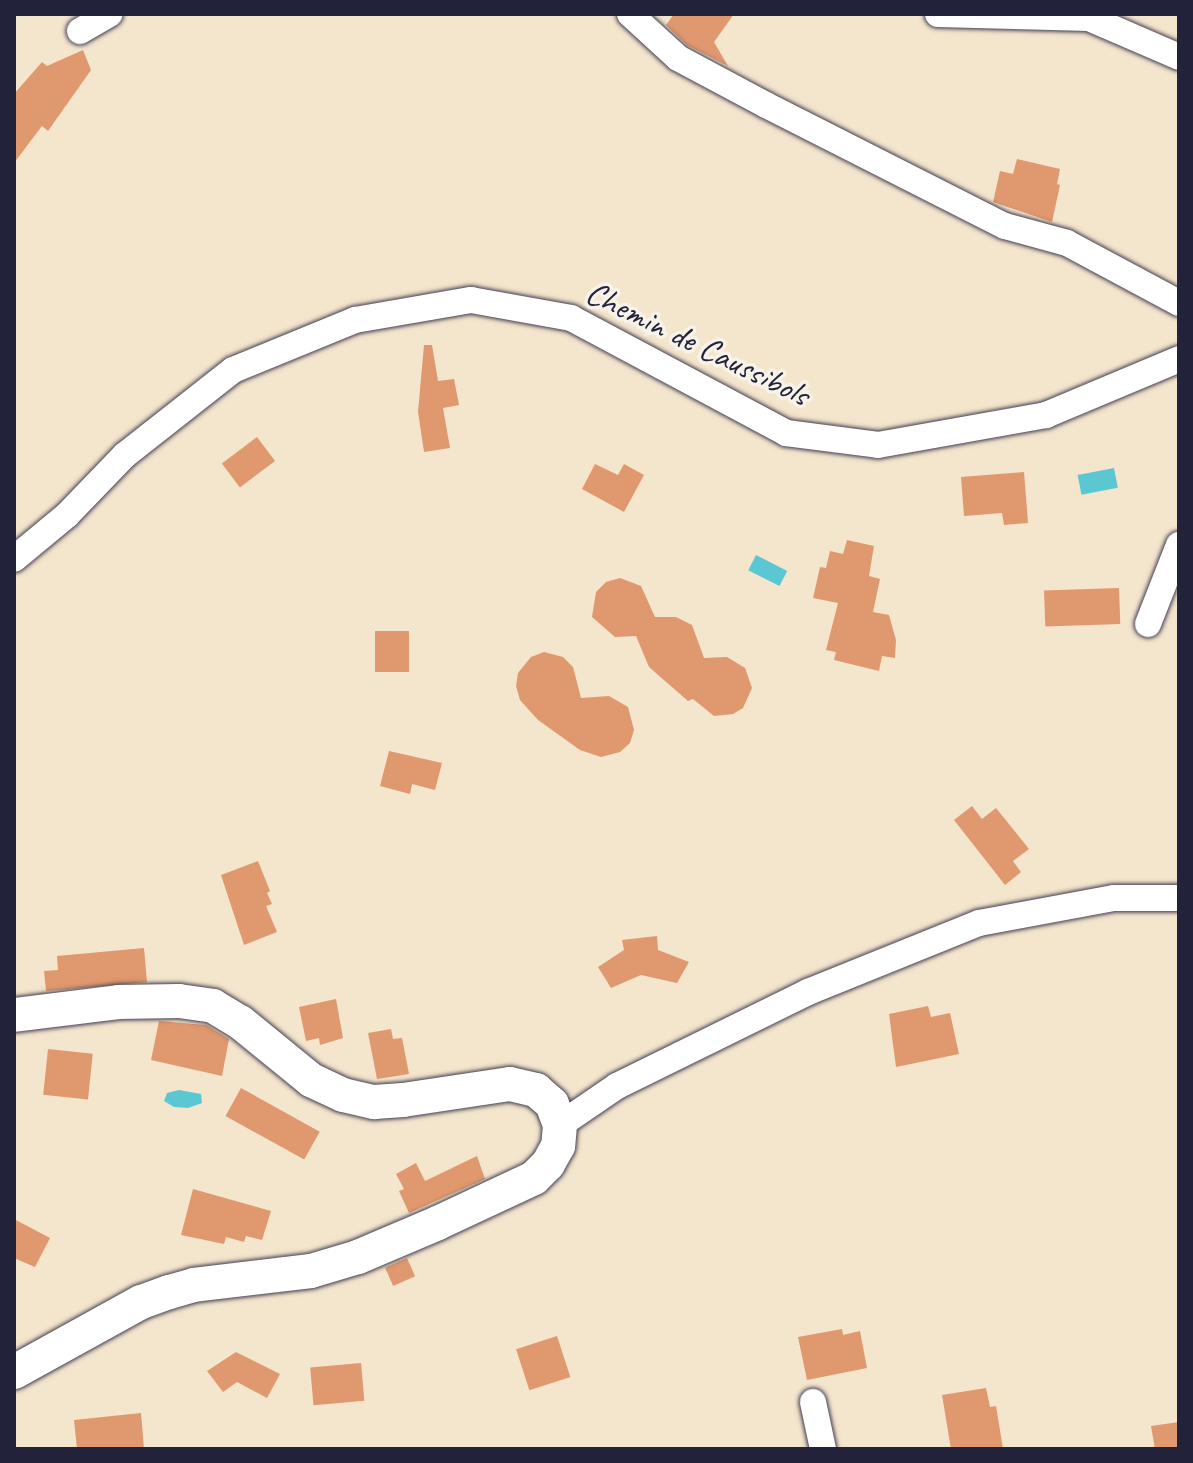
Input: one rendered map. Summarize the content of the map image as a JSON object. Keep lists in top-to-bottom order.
{
  "streets": {
    "street": ["Chemin de Caussibols"]
  }
}
